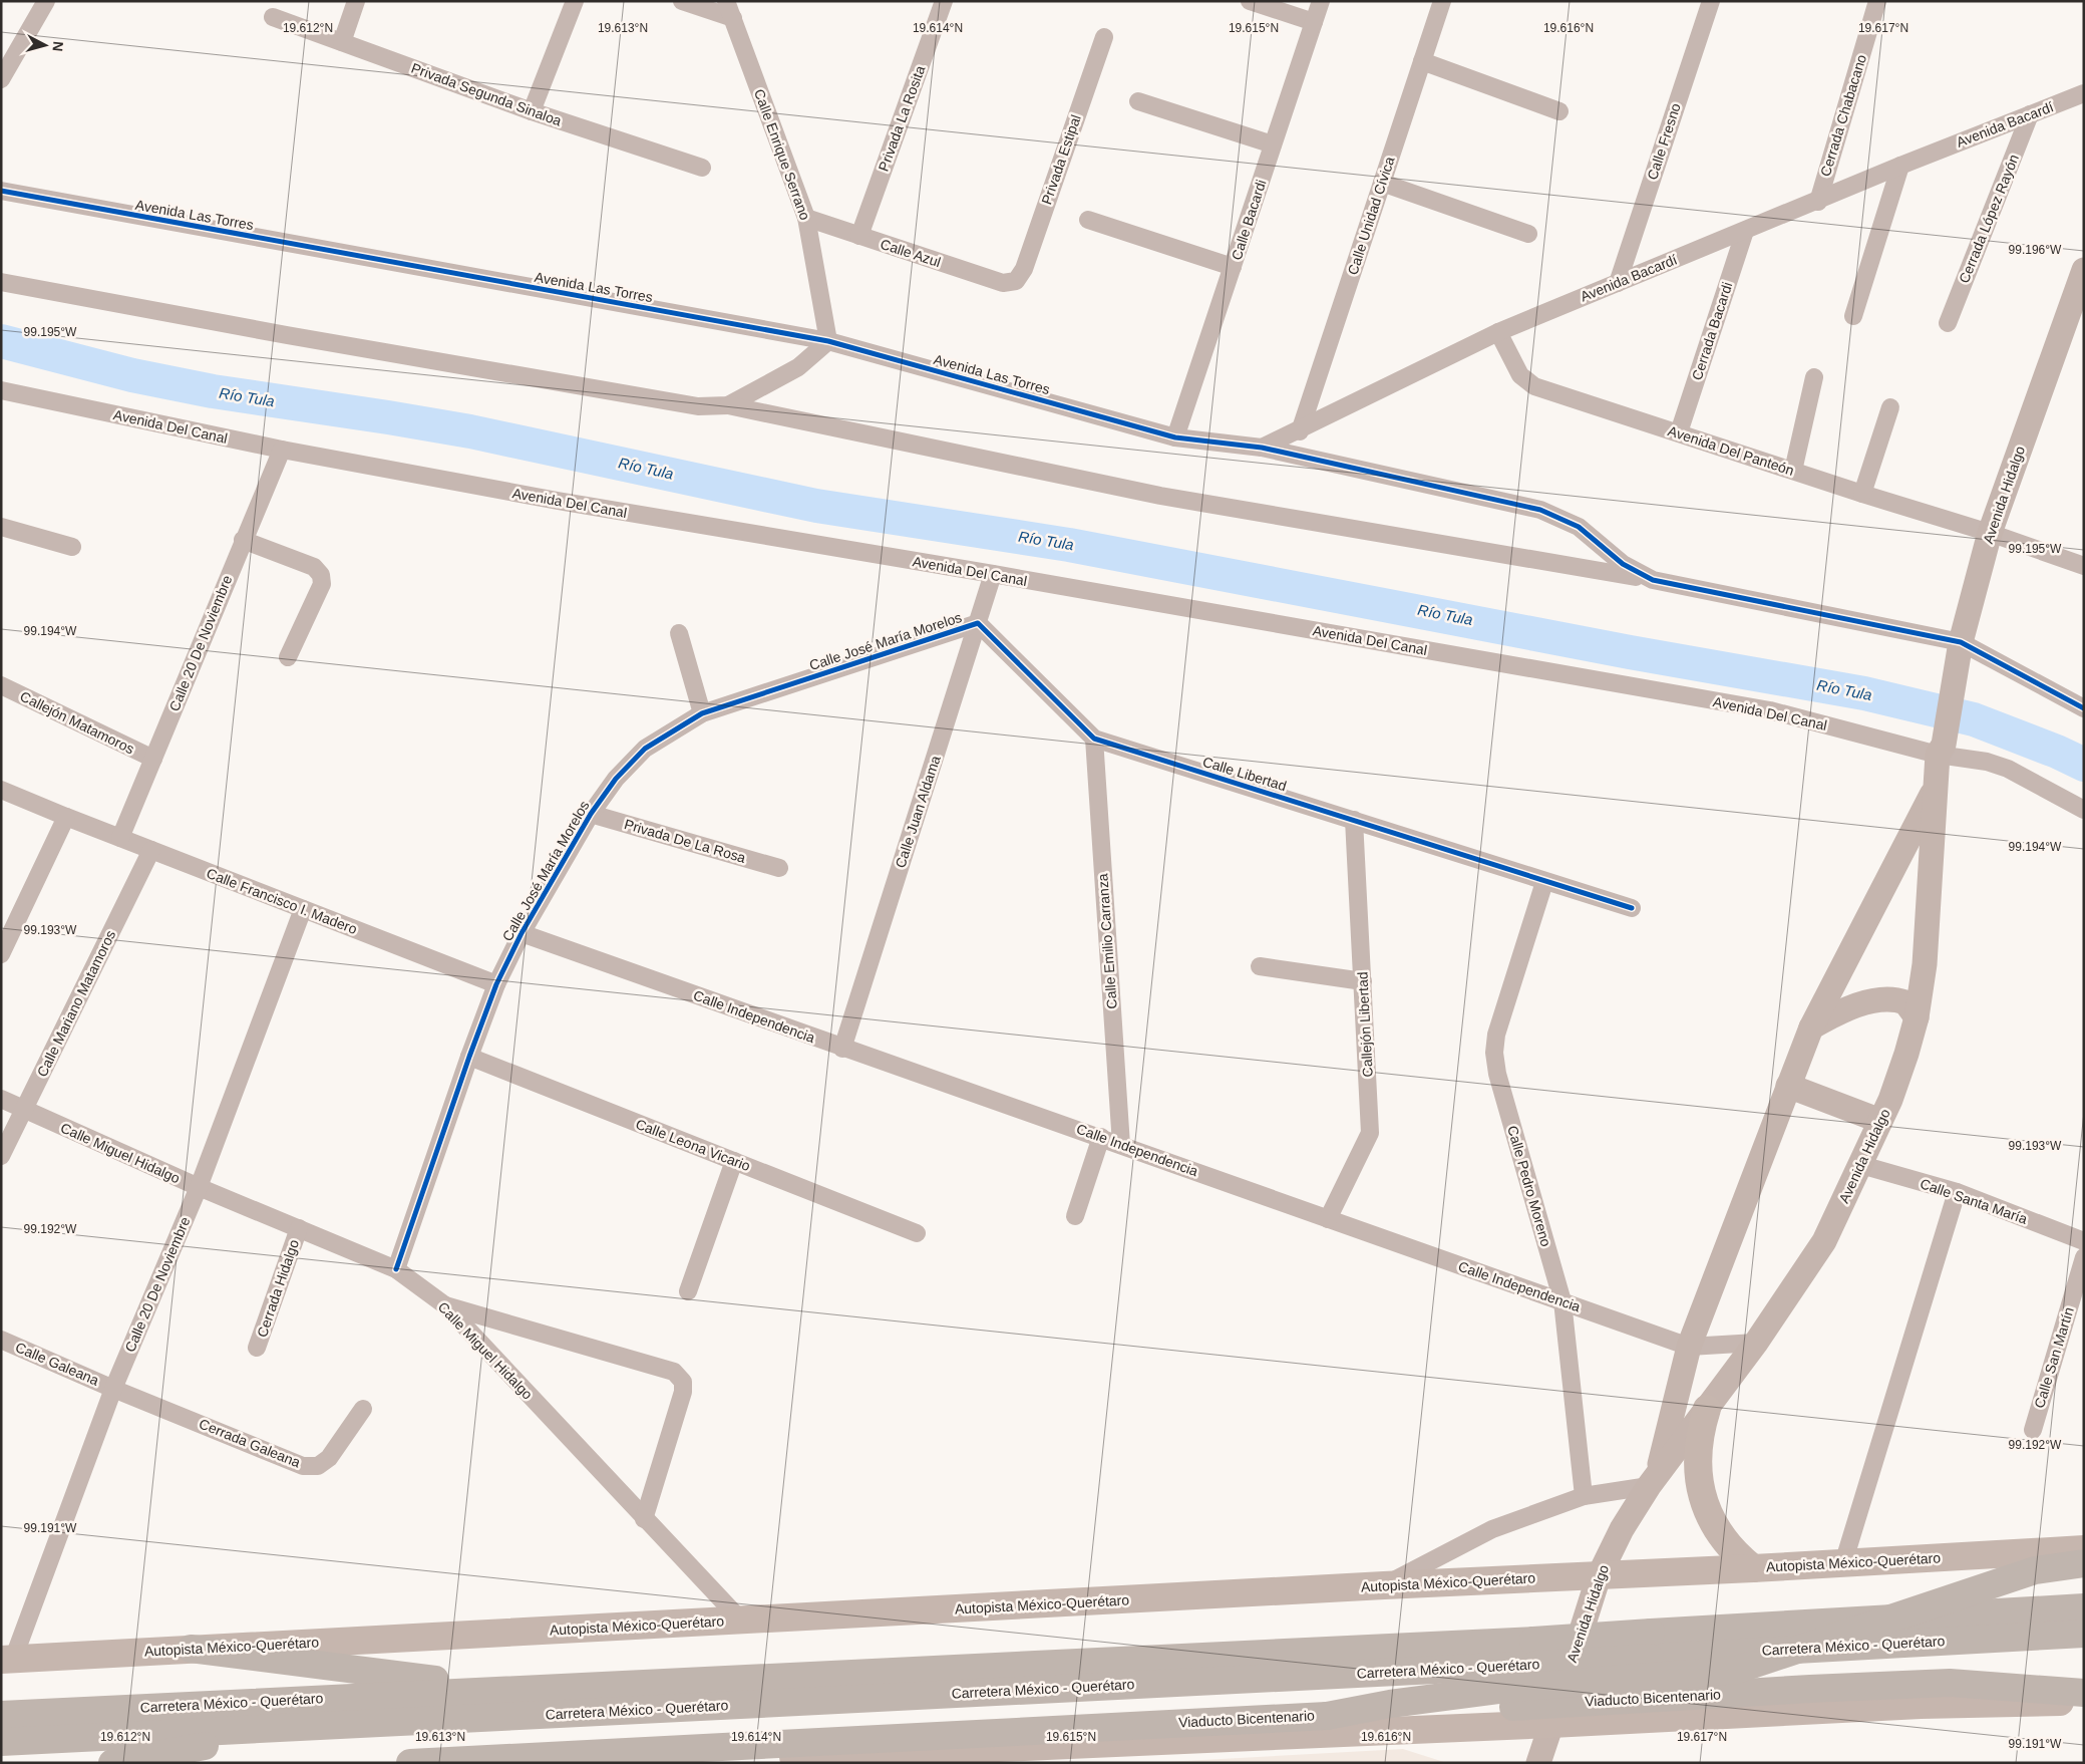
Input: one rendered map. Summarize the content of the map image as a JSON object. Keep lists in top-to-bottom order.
{
  "streets": {
    "highway": ["Carretera México - Querétaro", "Viaducto Bicentenario"],
    "main road": ["Avenida Hidalgo", "Autopista México-Querétaro"],
    "street": [
      "Privada Segunda Sinaloa",
      "Cerrada Chabacano",
      "Privada La Rosita",
      "Avenida Bacardí",
      "Calle Fresno",
      "Calle Enrique Serrano",
      "Privada Estipal",
      "Avenida Las Torres",
      "Calle Unidad Cívica",
      "Cerrada López Rayón",
      "Calle Bacardi",
      "Calle Azul",
      "Cerrada Bacardi",
      "Avenida Del Canal",
      "Avenida Del Panteón",
      "Calle José María Morelos",
      "Calle 20 De Noviembre",
      "Callejón Matamoros",
      "Calle Libertad",
      "Calle Juan Aldama",
      "Privada De La Rosa",
      "Calle Francisco I. Madero",
      "Calle Emilio Carranza",
      "Calle Mariano Matamoros",
      "Calle Independencia",
      "Callejón Libertad",
      "Calle Leona Vicario",
      "Calle Miguel Hidalgo",
      "Calle Pedro Moreno",
      "Calle Santa María",
      "Cerrada Hidalgo",
      "Calle San Martín",
      "Calle Galeana",
      "Cerrada Galeana"
    ]
  },
  "crossings": [
    ["Cerrada Chabacano", "Avenida Bacardí"],
    ["Privada La Rosita", "Calle Azul"],
    ["Avenida Bacardí", "Calle Fresno"],
    ["Avenida Bacardí", "Avenida Las Torres"],
    ["Avenida Bacardí", "Calle Unidad Cívica"],
    ["Avenida Bacardí", "Cerrada López Rayón"],
    ["Avenida Bacardí", "Calle Bacardi"],
    ["Avenida Bacardí", "Cerrada Bacardi"],
    ["Avenida Bacardí", "Avenida Del Panteón"],
    ["Calle Enrique Serrano", "Avenida Las Torres"],
    ["Calle Enrique Serrano", "Calle Azul"],
    ["Privada Estipal", "Calle Azul"],
    ["Avenida Las Torres", "Calle Bacardi"],
    ["Cerrada Bacardi", "Avenida Del Panteón"],
    ["Avenida Del Canal", "Avenida Hidalgo"],
    ["Avenida Del Canal", "Calle 20 De Noviembre"],
    ["Avenida Del Canal", "Calle Juan Aldama"],
    ["Avenida Del Panteón", "Avenida Hidalgo"],
    ["Avenida Hidalgo", "Calle Independencia"],
    ["Avenida Hidalgo", "Calle Santa María"],
    ["Avenida Hidalgo", "Autopista México-Querétaro"],
    ["Calle José María Morelos", "Calle Libertad"],
    ["Calle José María Morelos", "Calle Juan Aldama"],
    ["Calle José María Morelos", "Privada De La Rosa"],
    ["Calle José María Morelos", "Calle Francisco I. Madero"],
    ["Calle José María Morelos", "Calle Independencia"],
    ["Calle José María Morelos", "Calle Leona Vicario"],
    ["Calle José María Morelos", "Calle Miguel Hidalgo"],
    ["Calle 20 De Noviembre", "Callejón Matamoros"],
    ["Calle 20 De Noviembre", "Calle Francisco I. Madero"],
    ["Calle 20 De Noviembre", "Calle Miguel Hidalgo"],
    ["Calle 20 De Noviembre", "Calle Galeana"],
    ["Calle 20 De Noviembre", "Cerrada Galeana"],
    ["Calle 20 De Noviembre", "Autopista México-Querétaro"],
    ["Calle Libertad", "Calle Juan Aldama"],
    ["Calle Libertad", "Calle Emilio Carranza"],
    ["Calle Libertad", "Callejón Libertad"],
    ["Calle Libertad", "Calle Pedro Moreno"],
    ["Calle Juan Aldama", "Calle Independencia"],
    ["Calle Francisco I. Madero", "Calle Mariano Matamoros"],
    ["Calle Emilio Carranza", "Calle Independencia"],
    ["Calle Mariano Matamoros", "Calle Miguel Hidalgo"],
    ["Calle Independencia", "Callejón Libertad"],
    ["Calle Independencia", "Calle Pedro Moreno"],
    ["Calle Miguel Hidalgo", "Cerrada Hidalgo"],
    ["Calle Miguel Hidalgo", "Autopista México-Querétaro"],
    ["Calle Galeana", "Cerrada Galeana"]
  ],
  "water": ["Río Tula"],
  "north": "right",
  "coordinates": [
    "19.612°N",
    "19.613°N",
    "19.614°N",
    "19.615°N",
    "19.616°N",
    "19.617°N",
    "99.196°W",
    "99.195°W",
    "99.194°W",
    "99.193°W",
    "99.192°W",
    "99.191°W"
  ]
}
